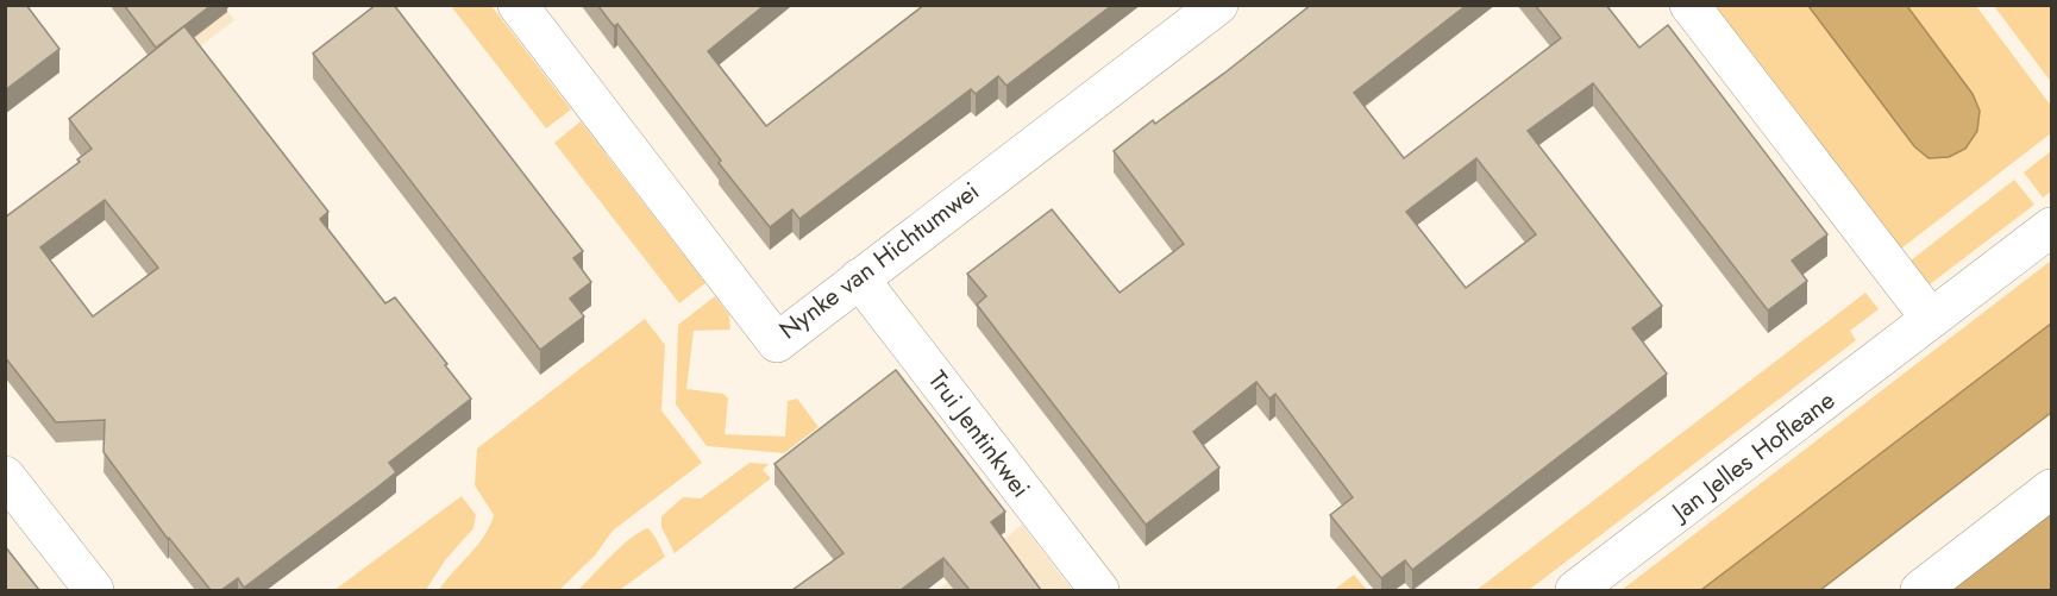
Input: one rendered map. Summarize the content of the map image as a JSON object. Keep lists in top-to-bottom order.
{
  "streets": {
    "street": ["Nynke van Hichtumwei", "Trui Jentinkwei", "Jan Jelles Hofleane"]
  },
  "crossings": [
    ["Nynke van Hichtumwei", "Trui Jentinkwei"]
  ]
}
